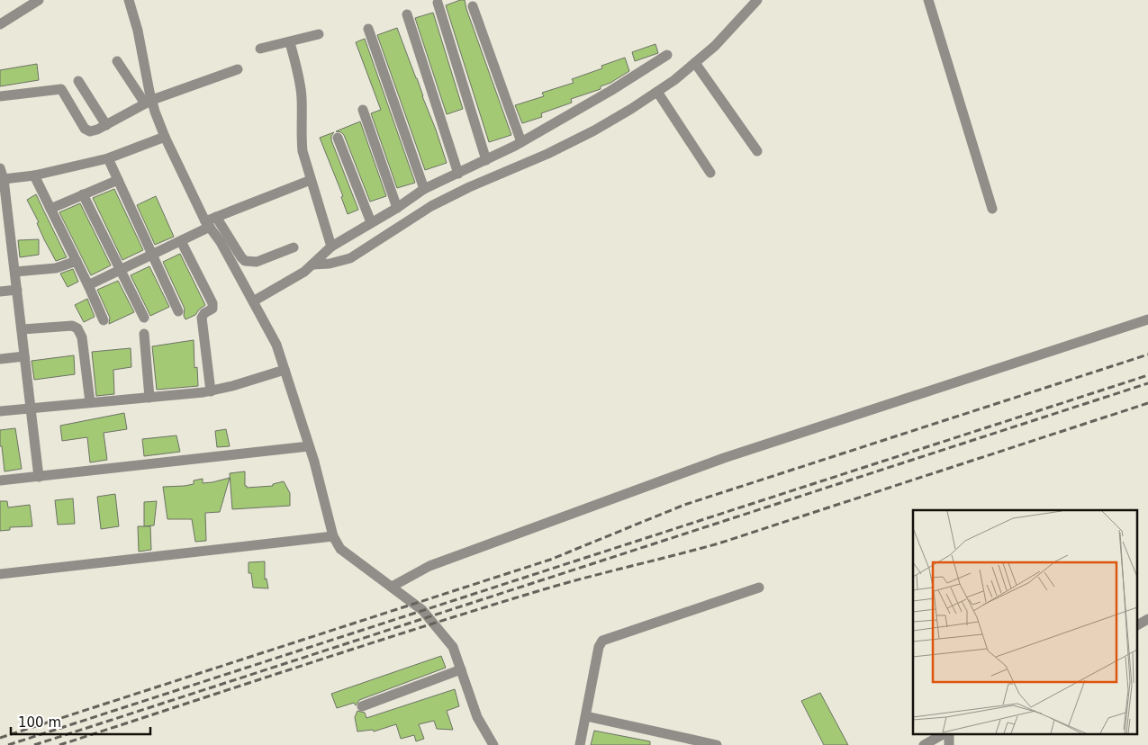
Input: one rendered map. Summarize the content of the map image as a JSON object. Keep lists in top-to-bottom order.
{
  "scale_bar": "100 m"
}
